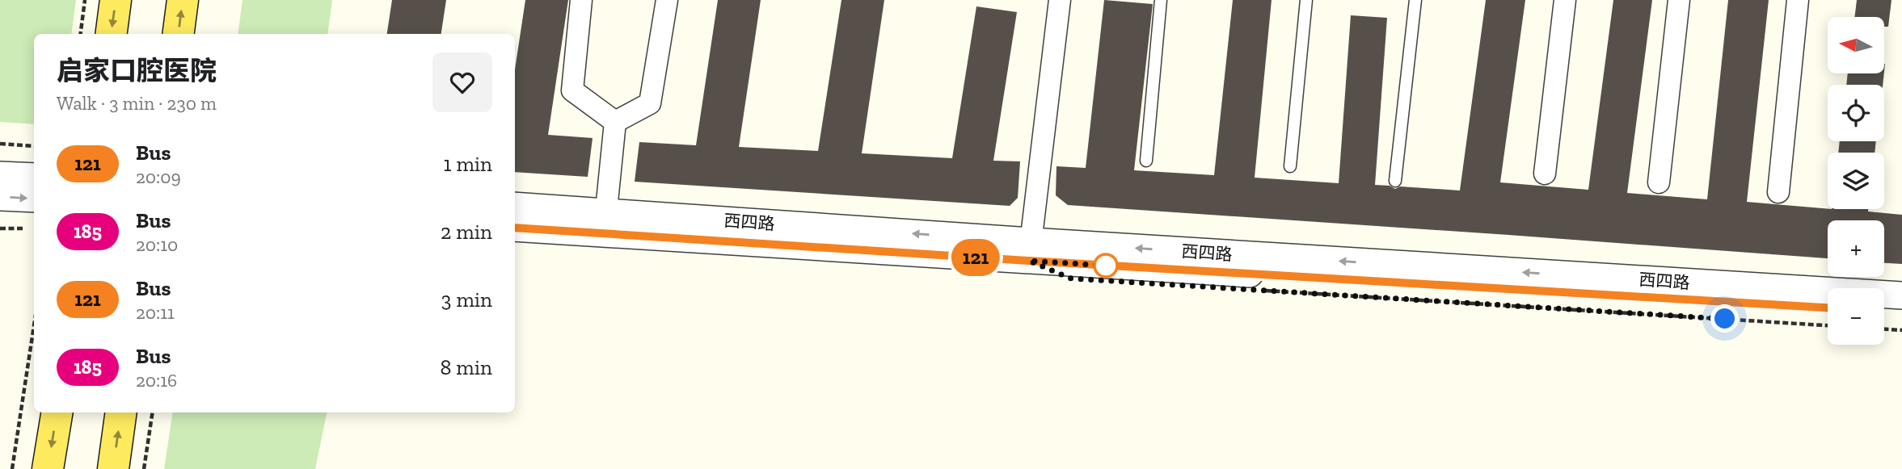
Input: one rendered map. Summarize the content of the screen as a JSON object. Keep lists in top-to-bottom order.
{
  "streets": {
    "street": ["西四路"]
  },
  "lines": ["bus line 121"],
  "north": "left",
  "page": {
    "on_map": "121",
    "map_buttons": ["+", "−"],
    "heading": ["启家口腔医院", "Walk · 3 min · 230 m"],
    "list": [
      {
        "mark": "121",
        "name": "Bus",
        "note": "20:09",
        "value": "1 min"
      },
      {
        "mark": "185",
        "name": "Bus",
        "note": "20:10",
        "value": "2 min"
      },
      {
        "mark": "121",
        "name": "Bus",
        "note": "20:11",
        "value": "3 min"
      },
      {
        "mark": "185",
        "name": "Bus",
        "note": "20:16",
        "value": "8 min"
      }
    ]
  }
}
